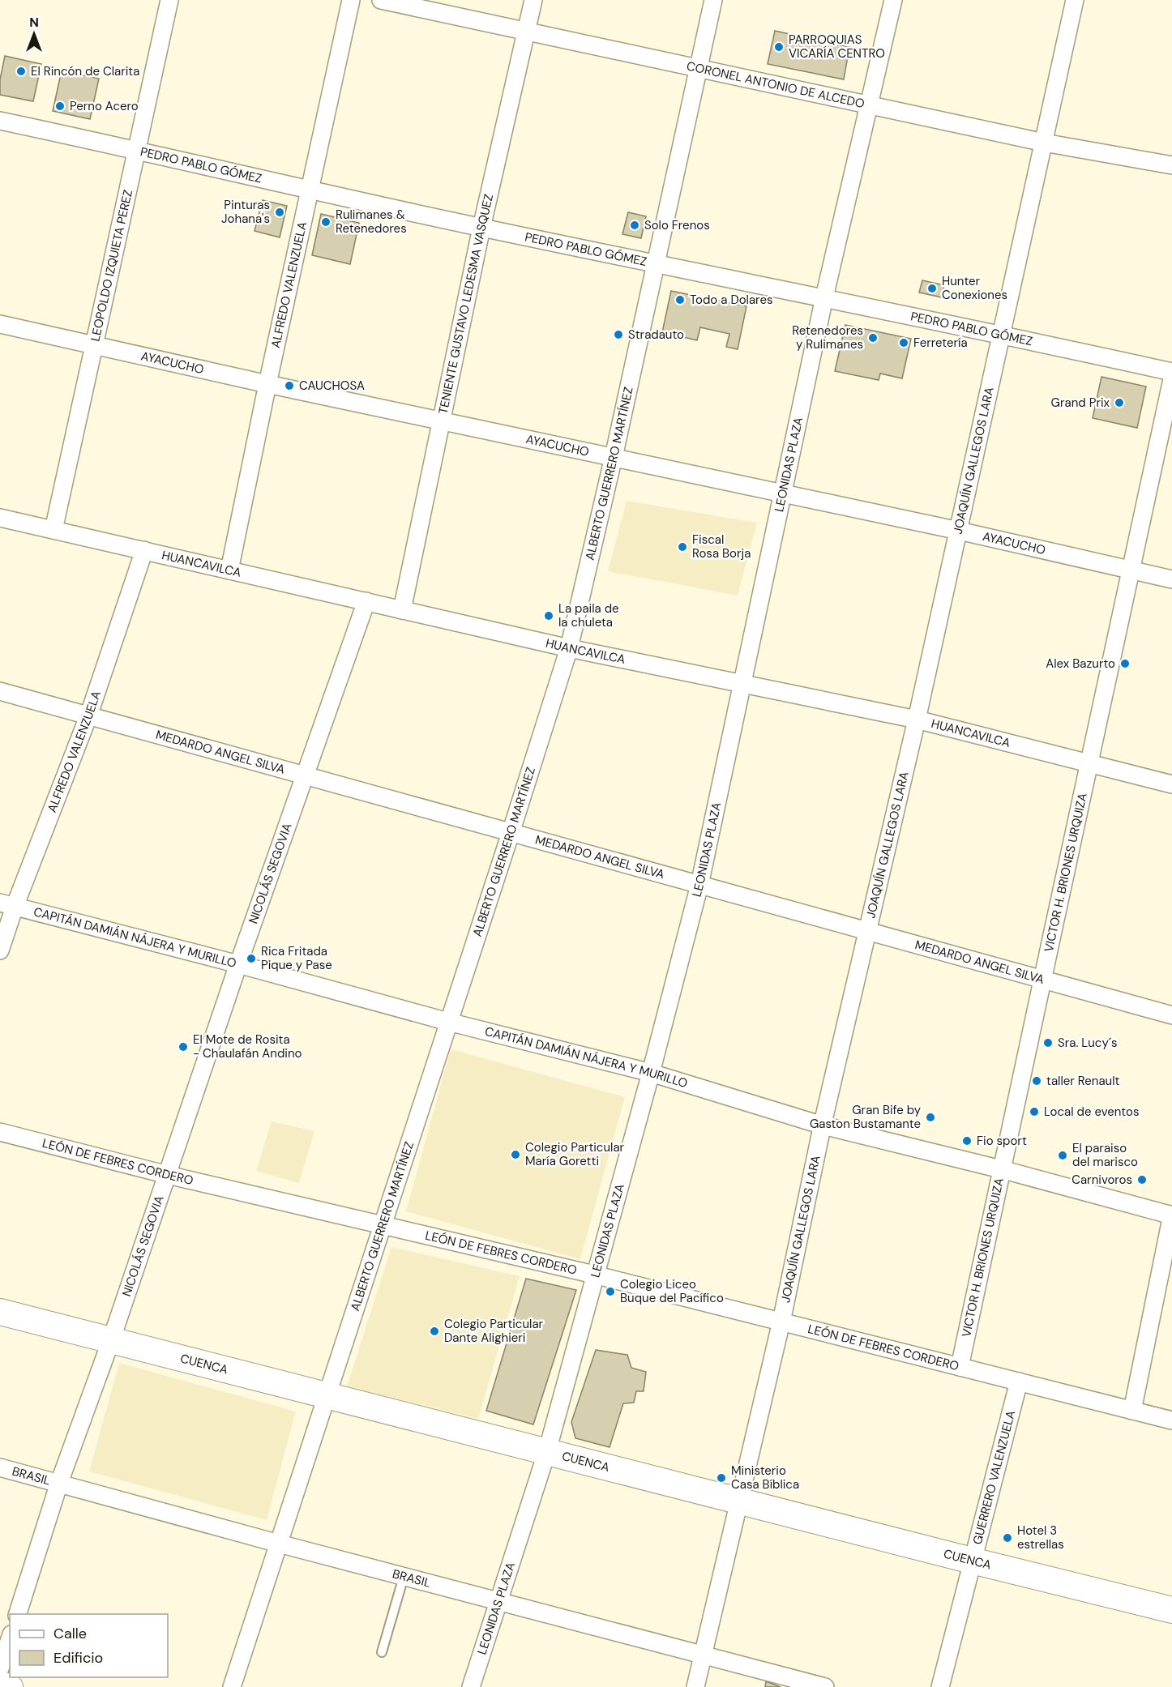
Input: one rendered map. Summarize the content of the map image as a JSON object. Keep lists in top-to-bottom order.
{
  "streets": {
    "main road": ["CUENCA"],
    "street": [
      "CORONEL ANTONIO DE ALCEDO",
      "PEDRO PABLO GÓMEZ",
      "LEOPOLDO IZQUIETA PEREZ",
      "ALFREDO VALENZUELA",
      "TENIENTE GUSTAVO LEDESMA VASQUEZ",
      "AYACUCHO",
      "JOAQUÍN GALLEGOS LARA",
      "LEONIDAS PLAZA",
      "ALBERTO GUERRERO MARTÍNEZ",
      "HUANCAVILCA",
      "MEDARDO ANGEL SILVA",
      "NICOLÁS SEGOVIA",
      "VICTOR H. BRIONES URQUIZA",
      "CAPITÁN DAMIÁN NÁJERA Y MURILLO",
      "LEÓN DE FEBRES CORDERO",
      "BRASIL",
      "GUERRERO VALENZUELA"
    ]
  },
  "crossings": [
    ["CORONEL ANTONIO DE ALCEDO", "TENIENTE GUSTAVO LEDESMA VASQUEZ"],
    ["CORONEL ANTONIO DE ALCEDO", "JOAQUÍN GALLEGOS LARA"],
    ["CORONEL ANTONIO DE ALCEDO", "LEONIDAS PLAZA"],
    ["CORONEL ANTONIO DE ALCEDO", "ALBERTO GUERRERO MARTÍNEZ"],
    ["PEDRO PABLO GÓMEZ", "LEOPOLDO IZQUIETA PEREZ"],
    ["PEDRO PABLO GÓMEZ", "ALFREDO VALENZUELA"],
    ["PEDRO PABLO GÓMEZ", "TENIENTE GUSTAVO LEDESMA VASQUEZ"],
    ["PEDRO PABLO GÓMEZ", "JOAQUÍN GALLEGOS LARA"],
    ["PEDRO PABLO GÓMEZ", "LEONIDAS PLAZA"],
    ["PEDRO PABLO GÓMEZ", "ALBERTO GUERRERO MARTÍNEZ"],
    ["LEOPOLDO IZQUIETA PEREZ", "AYACUCHO"],
    ["LEOPOLDO IZQUIETA PEREZ", "HUANCAVILCA"],
    ["ALFREDO VALENZUELA", "AYACUCHO"],
    ["ALFREDO VALENZUELA", "HUANCAVILCA"],
    ["ALFREDO VALENZUELA", "MEDARDO ANGEL SILVA"],
    ["ALFREDO VALENZUELA", "CAPITÁN DAMIÁN NÁJERA Y MURILLO"],
    ["TENIENTE GUSTAVO LEDESMA VASQUEZ", "AYACUCHO"],
    ["TENIENTE GUSTAVO LEDESMA VASQUEZ", "HUANCAVILCA"],
    ["AYACUCHO", "JOAQUÍN GALLEGOS LARA"],
    ["AYACUCHO", "LEONIDAS PLAZA"],
    ["AYACUCHO", "ALBERTO GUERRERO MARTÍNEZ"],
    ["AYACUCHO", "VICTOR H. BRIONES URQUIZA"],
    ["JOAQUÍN GALLEGOS LARA", "HUANCAVILCA"],
    ["JOAQUÍN GALLEGOS LARA", "MEDARDO ANGEL SILVA"],
    ["JOAQUÍN GALLEGOS LARA", "CAPITÁN DAMIÁN NÁJERA Y MURILLO"],
    ["JOAQUÍN GALLEGOS LARA", "LEÓN DE FEBRES CORDERO"],
    ["JOAQUÍN GALLEGOS LARA", "CUENCA"],
    ["JOAQUÍN GALLEGOS LARA", "BRASIL"],
    ["LEONIDAS PLAZA", "HUANCAVILCA"],
    ["LEONIDAS PLAZA", "MEDARDO ANGEL SILVA"],
    ["LEONIDAS PLAZA", "CAPITÁN DAMIÁN NÁJERA Y MURILLO"],
    ["LEONIDAS PLAZA", "LEÓN DE FEBRES CORDERO"],
    ["LEONIDAS PLAZA", "CUENCA"],
    ["LEONIDAS PLAZA", "BRASIL"],
    ["ALBERTO GUERRERO MARTÍNEZ", "HUANCAVILCA"],
    ["ALBERTO GUERRERO MARTÍNEZ", "MEDARDO ANGEL SILVA"],
    ["ALBERTO GUERRERO MARTÍNEZ", "CAPITÁN DAMIÁN NÁJERA Y MURILLO"],
    ["ALBERTO GUERRERO MARTÍNEZ", "LEÓN DE FEBRES CORDERO"],
    ["ALBERTO GUERRERO MARTÍNEZ", "CUENCA"],
    ["ALBERTO GUERRERO MARTÍNEZ", "BRASIL"],
    ["HUANCAVILCA", "NICOLÁS SEGOVIA"],
    ["HUANCAVILCA", "VICTOR H. BRIONES URQUIZA"],
    ["MEDARDO ANGEL SILVA", "NICOLÁS SEGOVIA"],
    ["MEDARDO ANGEL SILVA", "VICTOR H. BRIONES URQUIZA"],
    ["NICOLÁS SEGOVIA", "CAPITÁN DAMIÁN NÁJERA Y MURILLO"],
    ["NICOLÁS SEGOVIA", "LEÓN DE FEBRES CORDERO"],
    ["NICOLÁS SEGOVIA", "CUENCA"],
    ["NICOLÁS SEGOVIA", "BRASIL"],
    ["VICTOR H. BRIONES URQUIZA", "CAPITÁN DAMIÁN NÁJERA Y MURILLO"],
    ["VICTOR H. BRIONES URQUIZA", "LEÓN DE FEBRES CORDERO"],
    ["LEÓN DE FEBRES CORDERO", "GUERRERO VALENZUELA"],
    ["CUENCA", "GUERRERO VALENZUELA"]
  ],
  "places": [
    "PARROQUIAS VICARÍA CENTRO",
    "El Rincón de Clarita",
    "Perno Acero",
    "Pinturas Johana's",
    "Rulimanes & Retenedores",
    "Solo Frenos",
    "Hunter Conexiones",
    "Todo a Dolares",
    "Stradauto",
    "Retenedores y Rulimanes",
    "Ferretería",
    "CAUCHOSA",
    "Grand Prix",
    "Fiscal Rosa Borja",
    "La paila de la chuleta",
    "Alex Bazurto",
    "Rica Fritada Pique y Pase",
    "Sra. Lucy´s",
    "El Mote de Rosita - Chaulafán Andino",
    "taller Renault",
    "Local de eventos",
    "Gran Bife by Gaston Bustamante",
    "Fio sport",
    "Colegio Particular María Goretti",
    "El paraiso del marisco",
    "Carnivoros",
    "Colegio Liceo Buque del Pacífico",
    "Colegio Particular Dante Alighieri",
    "Ministerio Casa Bíblica",
    "Hotel 3 estrellas"
  ],
  "legend": ["Calle", "Edificio"],
  "north": "top"
}
